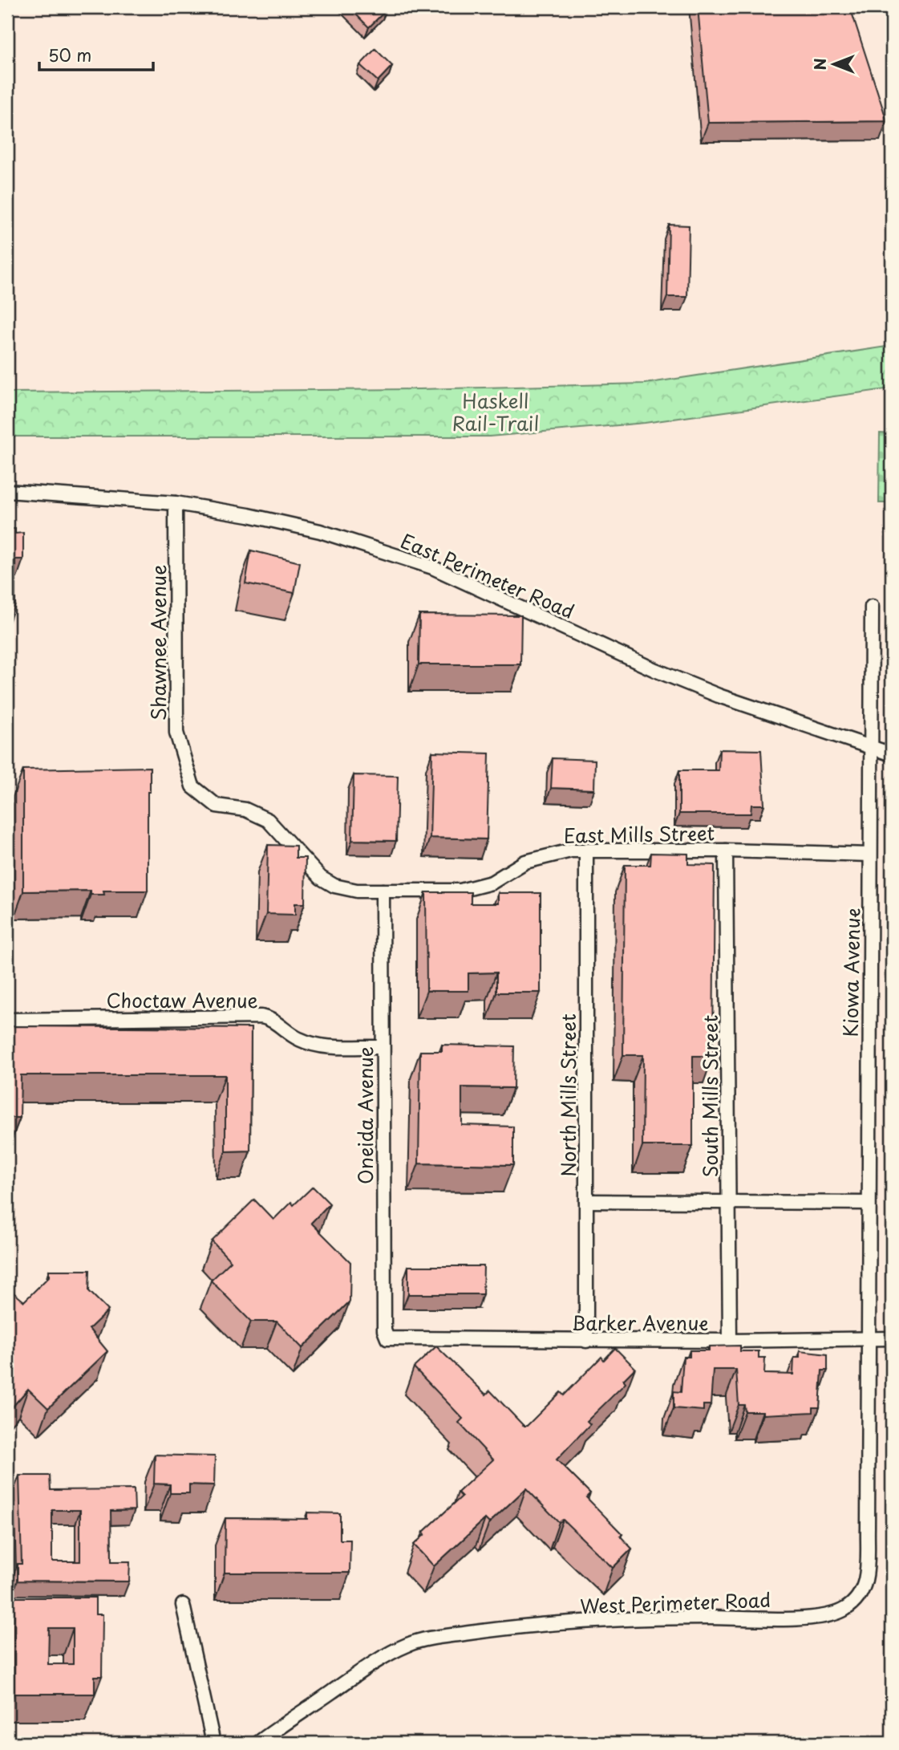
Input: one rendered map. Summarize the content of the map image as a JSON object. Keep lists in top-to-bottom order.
{
  "streets": {
    "street": [
      "East Perimeter Road",
      "Shawnee Avenue",
      "East Mills Street",
      "Kiowa Avenue",
      "Choctaw Avenue",
      "North Mills Street",
      "South Mills Street",
      "Oneida Avenue",
      "Barker Avenue",
      "West Perimeter Road"
    ]
  },
  "crossings": [
    ["East Perimeter Road", "Shawnee Avenue"],
    ["East Perimeter Road", "Kiowa Avenue"],
    ["Shawnee Avenue", "East Mills Street"],
    ["Shawnee Avenue", "Oneida Avenue"],
    ["East Mills Street", "Kiowa Avenue"],
    ["East Mills Street", "North Mills Street"],
    ["East Mills Street", "South Mills Street"],
    ["East Mills Street", "Oneida Avenue"],
    ["Kiowa Avenue", "Barker Avenue"],
    ["Kiowa Avenue", "West Perimeter Road"],
    ["Choctaw Avenue", "Oneida Avenue"],
    ["North Mills Street", "Barker Avenue"],
    ["South Mills Street", "Barker Avenue"],
    ["Oneida Avenue", "Barker Avenue"],
    ["Barker Avenue", "West Perimeter Road"]
  ],
  "parks": ["Haskell Rail-Trail"],
  "scale_bar": "50 m",
  "north": "left"
}
